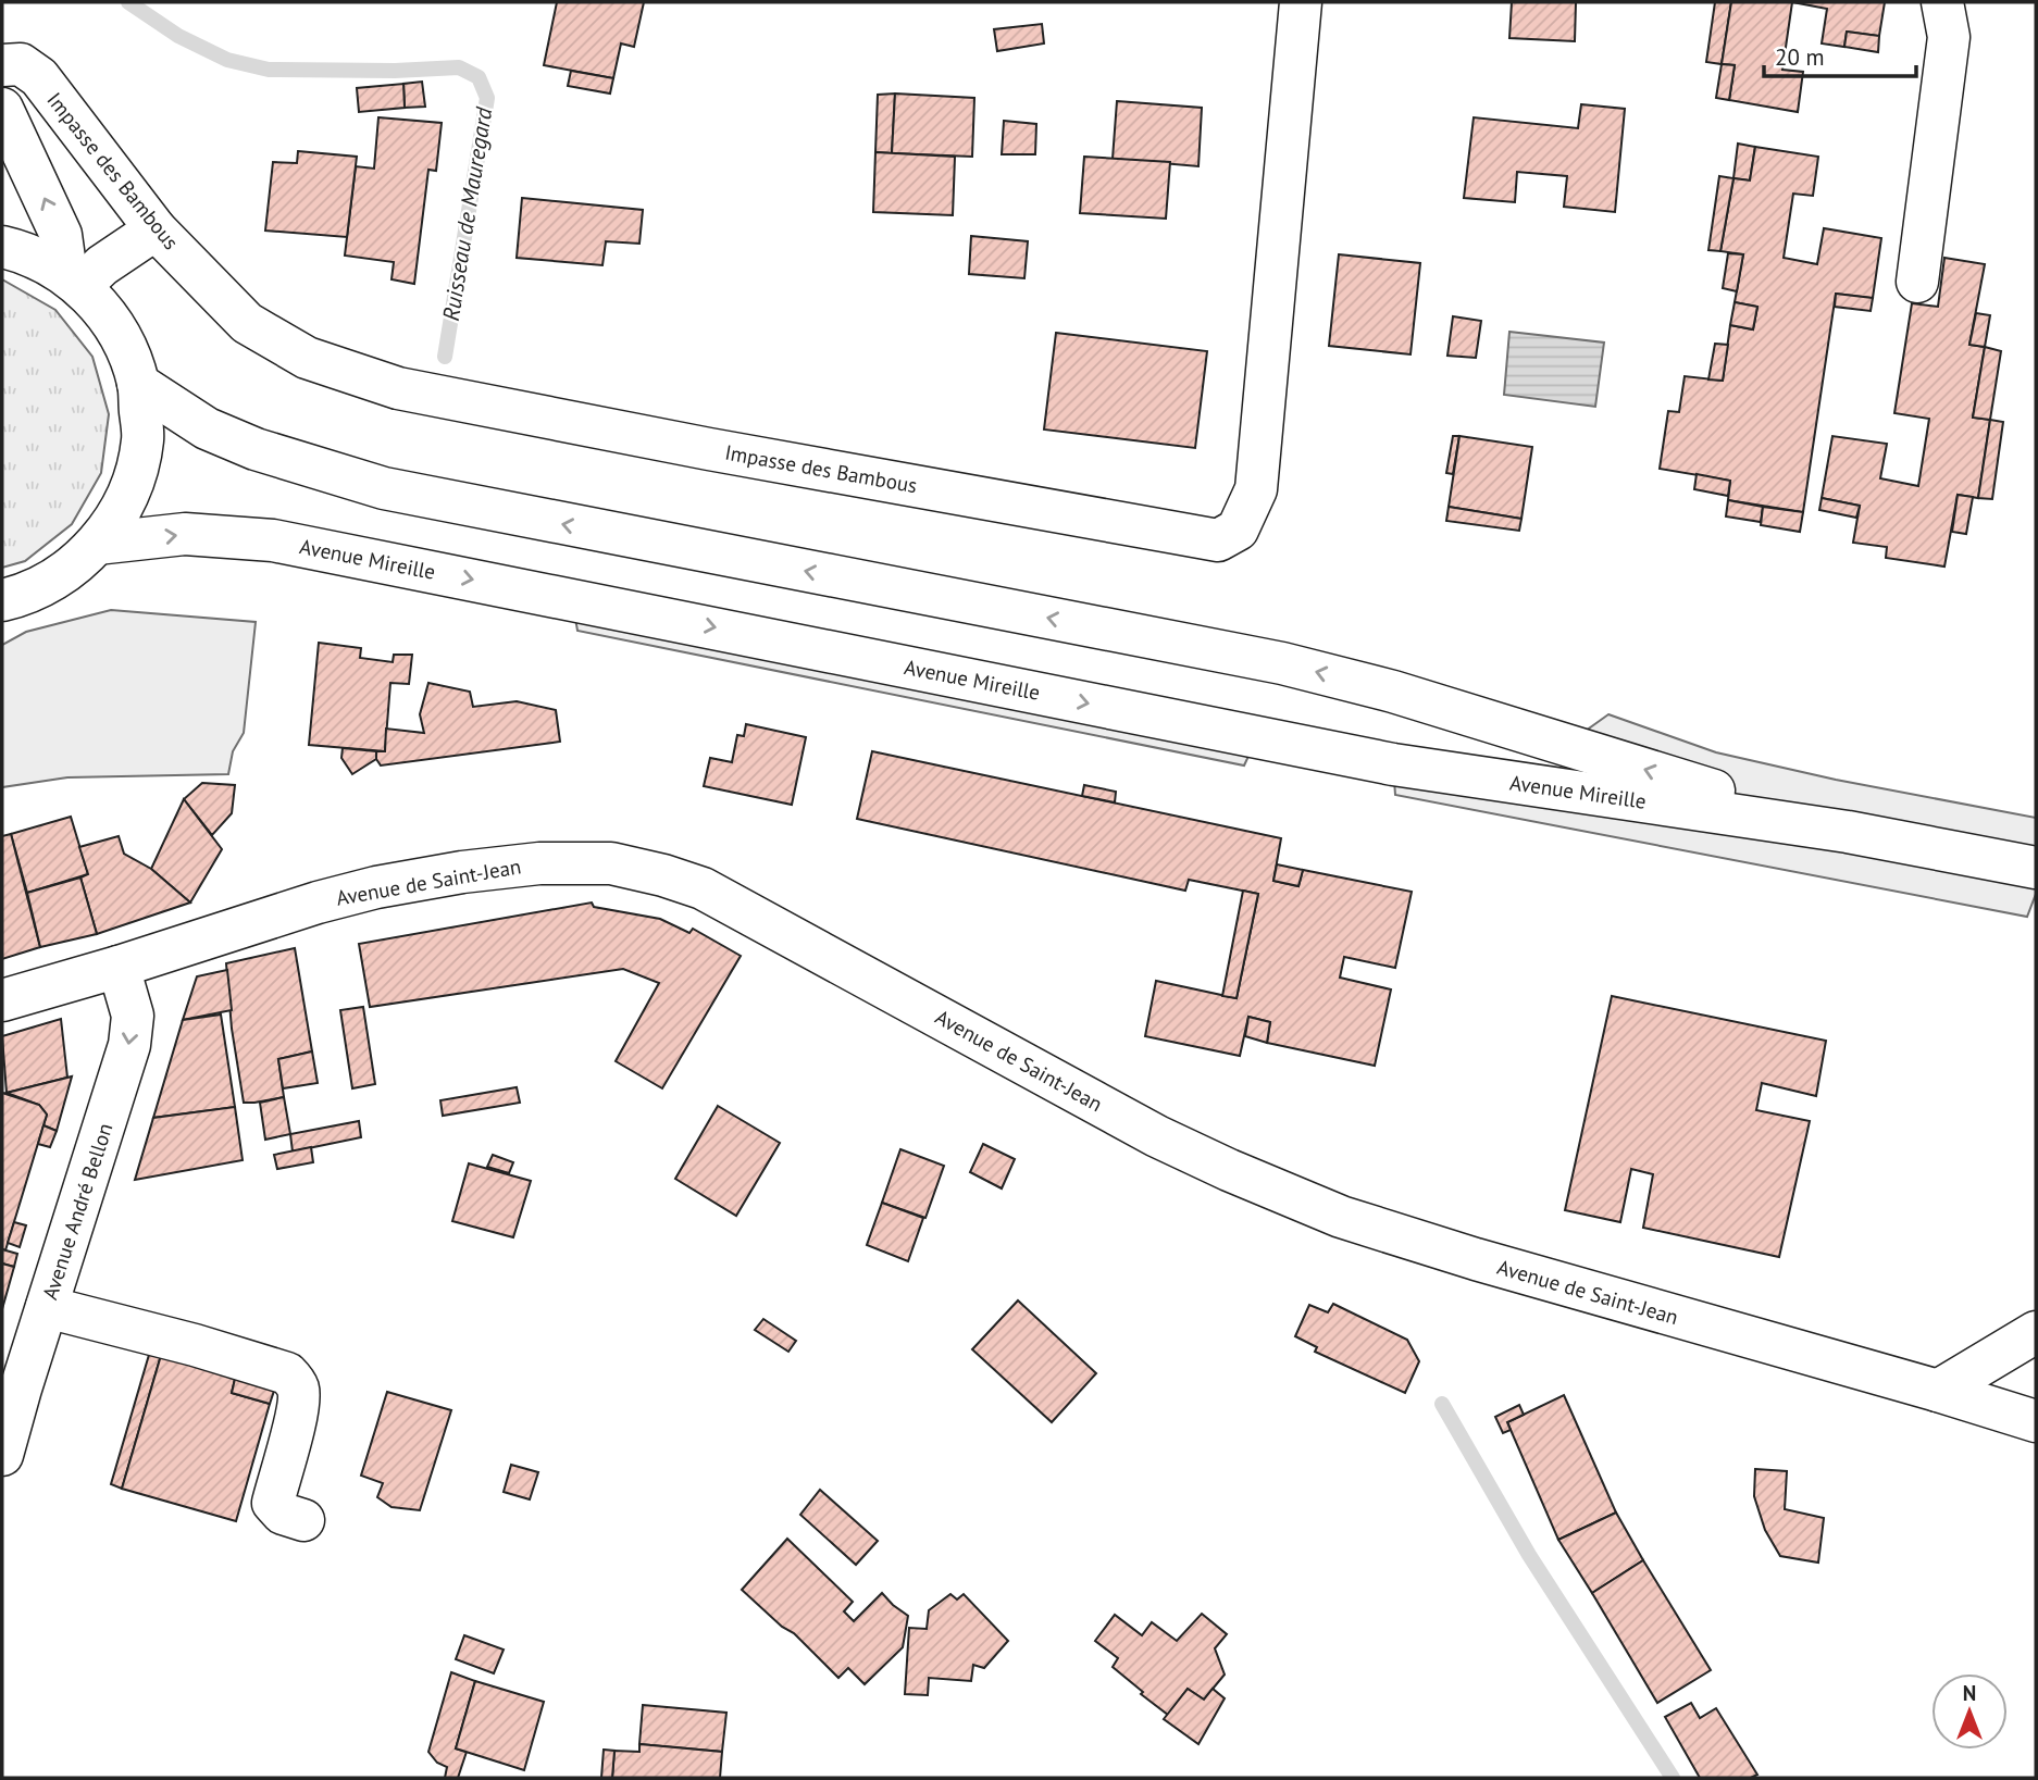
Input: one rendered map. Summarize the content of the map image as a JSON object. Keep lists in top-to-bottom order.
{
  "streets": {
    "street": [
      "Impasse des Bambous",
      "Avenue Mireille",
      "Avenue de Saint-Jean",
      "Avenue André Bellon"
    ]
  },
  "crossings": [
    ["Avenue de Saint-Jean", "Avenue André Bellon"]
  ],
  "one_way": ["Avenue André Bellon"],
  "water": ["Ruisseau de Mauregard"],
  "scale_bar": "20 m",
  "north": "top"
}
